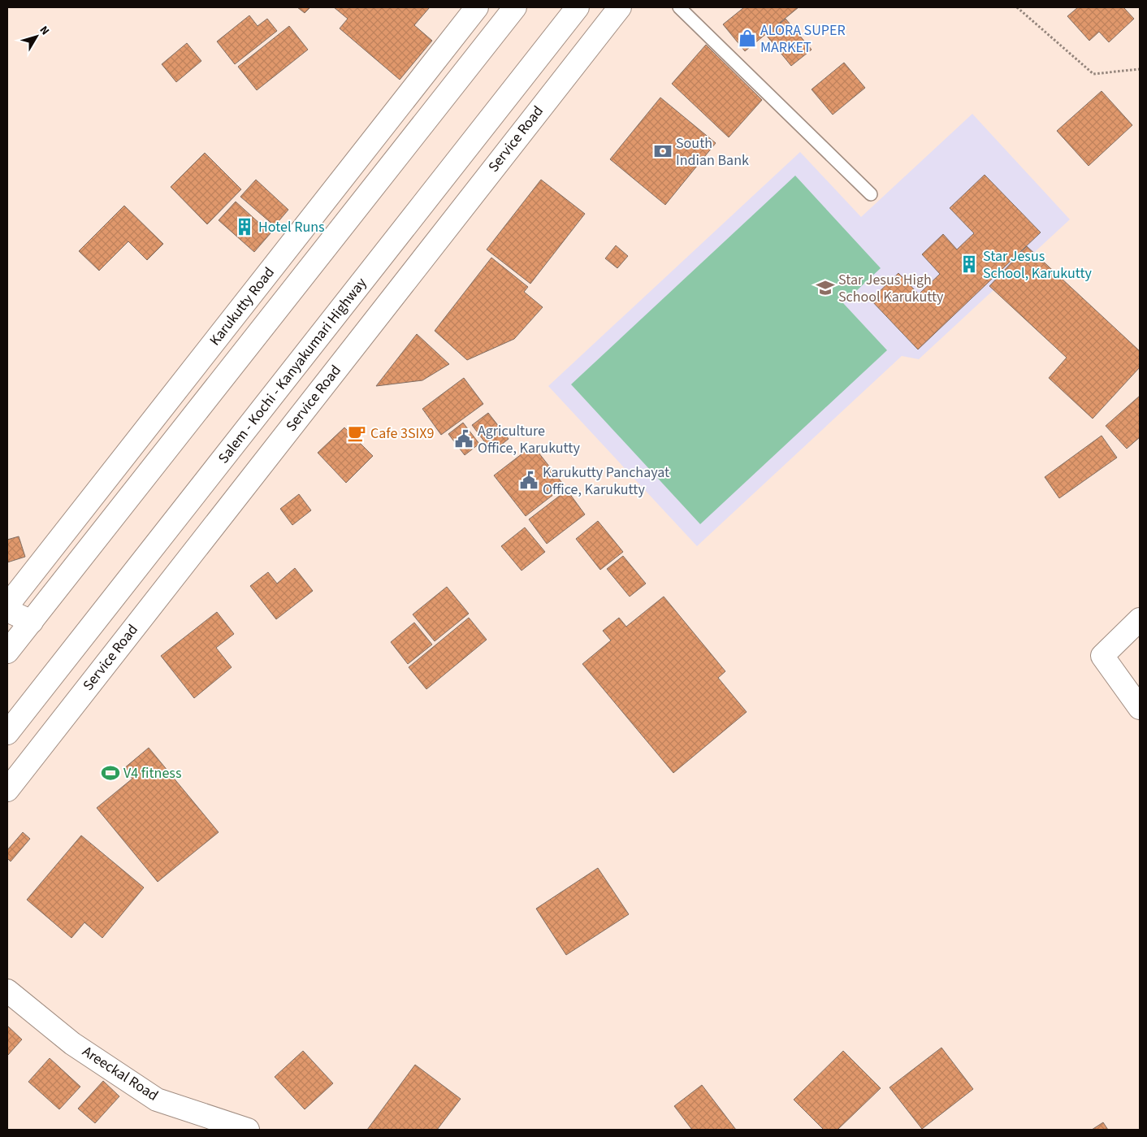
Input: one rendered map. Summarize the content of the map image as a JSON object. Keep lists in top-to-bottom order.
{
  "streets": {
    "main road": [
      "Service Road",
      "Karukutty Road",
      "Salem - Kochi - Kanyakumari Highway",
      "Areeckal Road"
    ]
  },
  "places": {
    "shop": ["ALORA SUPER MARKET"],
    "bank": ["South Indian Bank"],
    "building": ["Hotel Runs", "Star Jesus School, Karukutty"],
    "school or university": ["Star Jesus High School Karukutty"],
    "cafe": ["Cafe 3SIX9"],
    "public building": ["Agriculture Office, Karukutty", "Karukutty Panchayat Office, Karukutty"],
    "sports": ["V4 fitness"]
  },
  "north": "top right"
}
